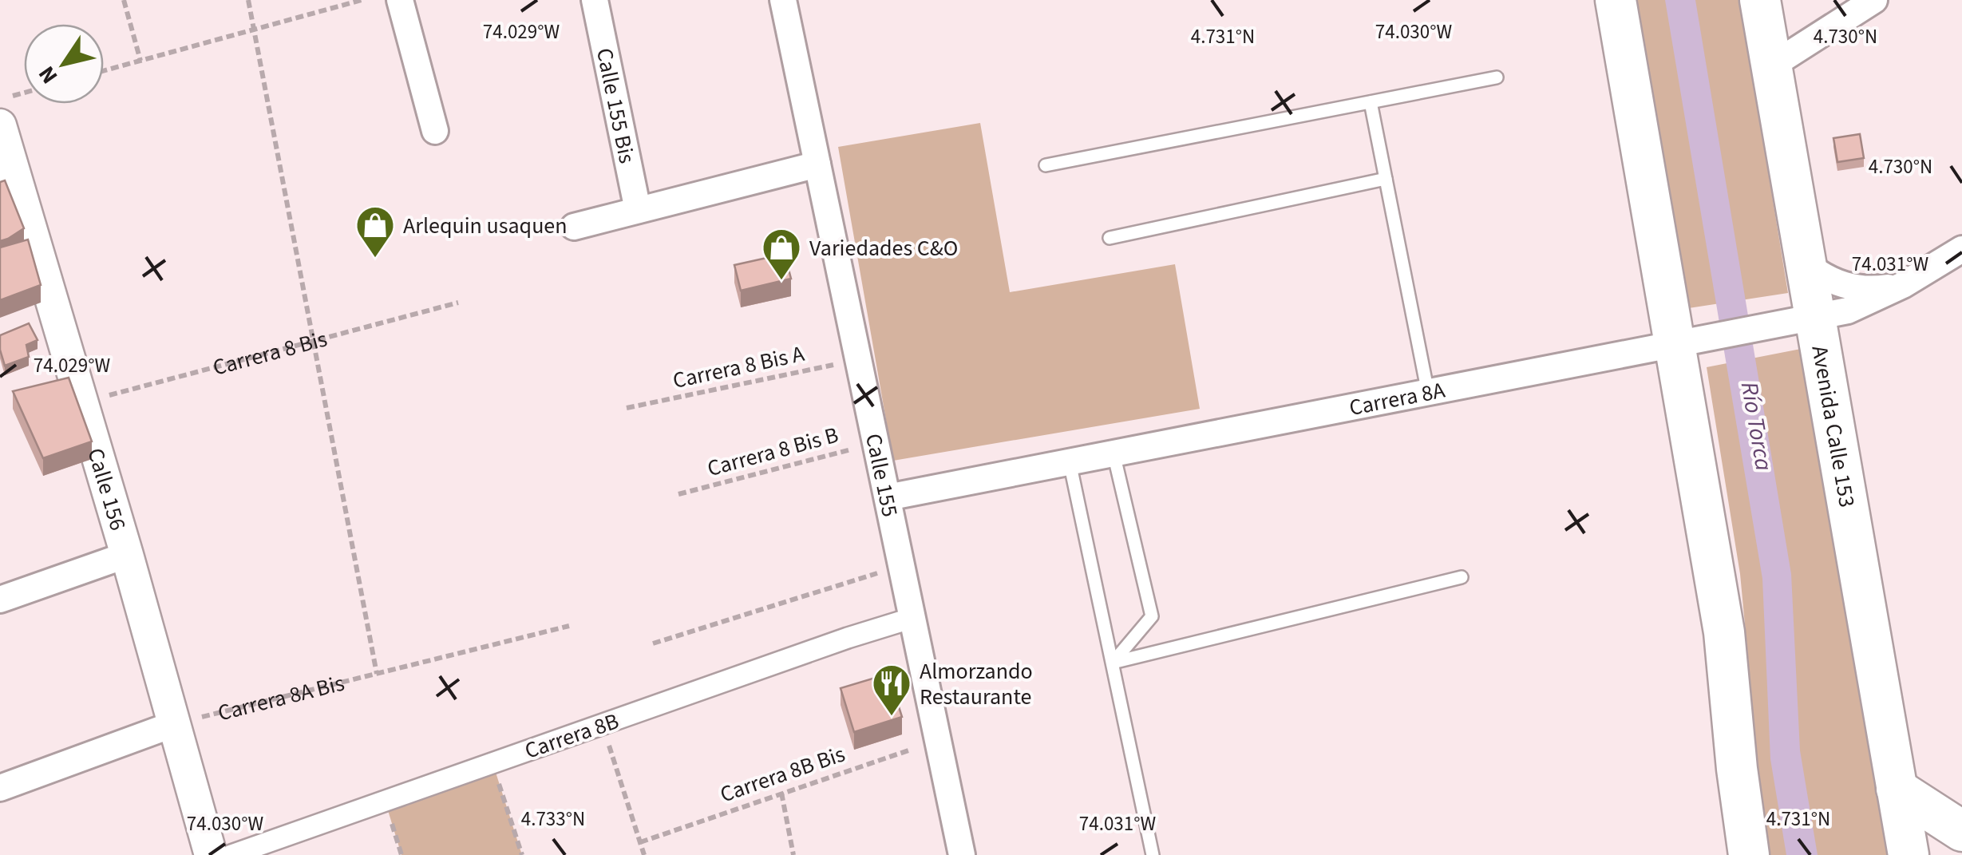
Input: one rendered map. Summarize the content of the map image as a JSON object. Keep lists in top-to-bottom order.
{
  "streets": {
    "main road": ["Avenida Calle 153"],
    "street": [
      "Calle 155 Bis",
      "Carrera 8A",
      "Calle 155",
      "Calle 156",
      "Carrera 8B"
    ],
    "path": [
      "Carrera 8 Bis",
      "Carrera 8 Bis A",
      "Carrera 8 Bis B",
      "Carrera 8A Bis",
      "Carrera 8B Bis"
    ]
  },
  "crossings": [
    ["Carrera 8 Bis", "Calle 156"],
    ["Carrera 8 Bis A", "Calle 155"],
    ["Carrera 8A", "Avenida Calle 153"],
    ["Carrera 8A", "Calle 155"],
    ["Carrera 8 Bis B", "Calle 155"],
    ["Calle 155", "Carrera 8B"],
    ["Calle 155", "Carrera 8B Bis"],
    ["Calle 156", "Carrera 8A Bis"]
  ],
  "water": ["Río Torca"],
  "places": {
    "shop": ["Arlequin usaquen", "Variedades C&O"],
    "restaurant": ["Almorzando Restaurante"]
  },
  "north": "bottom left",
  "coordinates": [
    "74.029°W",
    "74.030°W",
    "4.731°N",
    "4.730°N",
    "74.031°W",
    "4.733°N"
  ]
}
